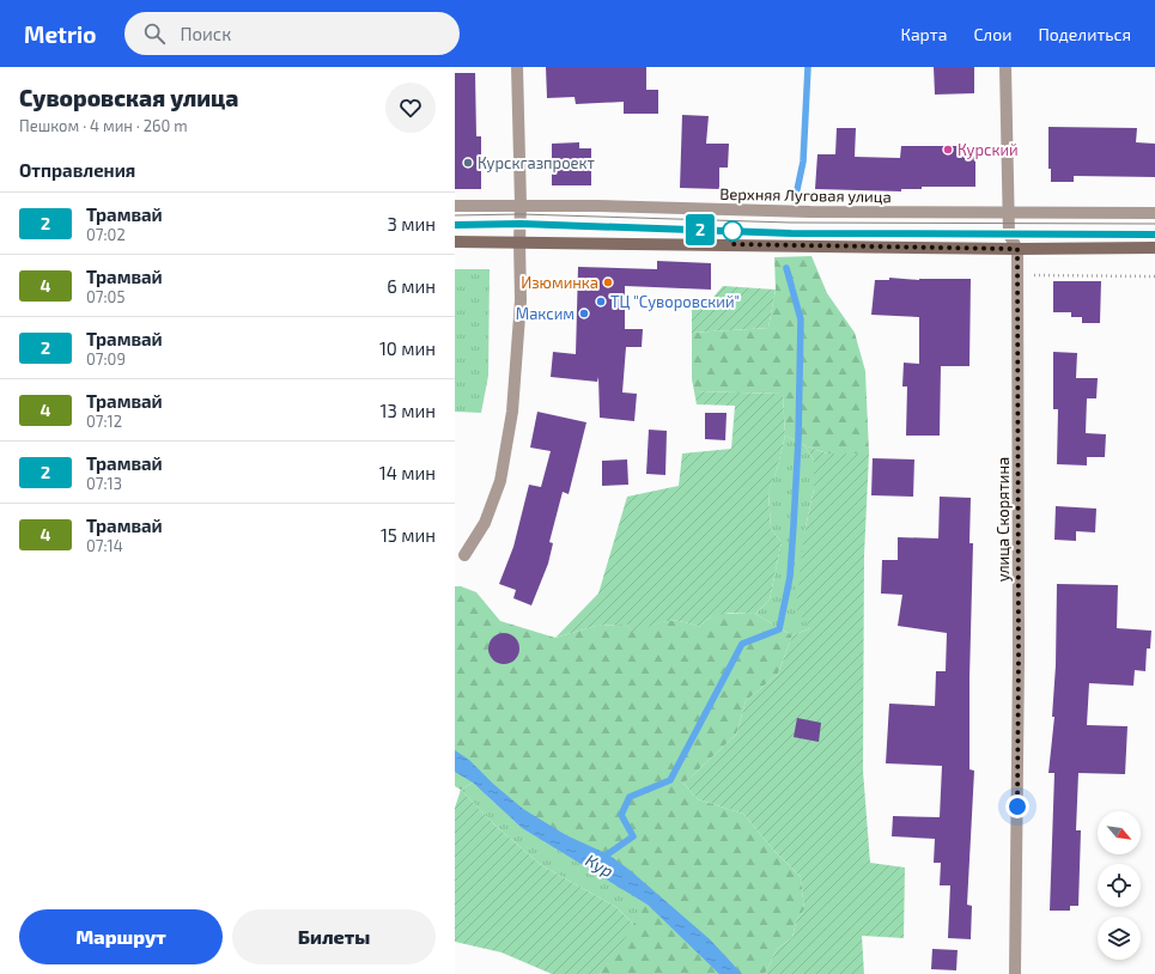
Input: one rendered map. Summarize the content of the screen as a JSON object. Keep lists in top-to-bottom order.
{
  "streets": {
    "street": ["Верхняя Луговая улица", "улица Скорятина"]
  },
  "crossings": [
    ["Верхняя Луговая улица", "улица Скорятина"]
  ],
  "water": ["Кур"],
  "places": [
    "Курский",
    "Курскгазпроект",
    "Изюминка",
    "ТЦ \"Суворовский\"",
    "Максим"
  ],
  "lines": ["tram line 2"],
  "north": "bottom right",
  "page": {
    "header": "Metrio",
    "search": "Поиск",
    "nav": ["Карта", "Слои", "Поделиться"],
    "heading": [
      ["Суворовская улица", "Пешком · 4 мин · 260 m"],
      "Отправления"
    ],
    "on_map": "2",
    "list": [
      {
        "mark": "2",
        "name": "Трамвай",
        "note": "07:02",
        "value": "3 мин"
      },
      {
        "mark": "4",
        "name": "Трамвай",
        "note": "07:05",
        "value": "6 мин"
      },
      {
        "mark": "2",
        "name": "Трамвай",
        "note": "07:09",
        "value": "10 мин"
      },
      {
        "mark": "4",
        "name": "Трамвай",
        "note": "07:12",
        "value": "13 мин"
      },
      {
        "mark": "2",
        "name": "Трамвай",
        "note": "07:13",
        "value": "14 мин"
      },
      {
        "mark": "4",
        "name": "Трамвай",
        "note": "07:14",
        "value": "15 мин"
      }
    ],
    "buttons": ["Маршрут", "Билеты"]
  }
}
